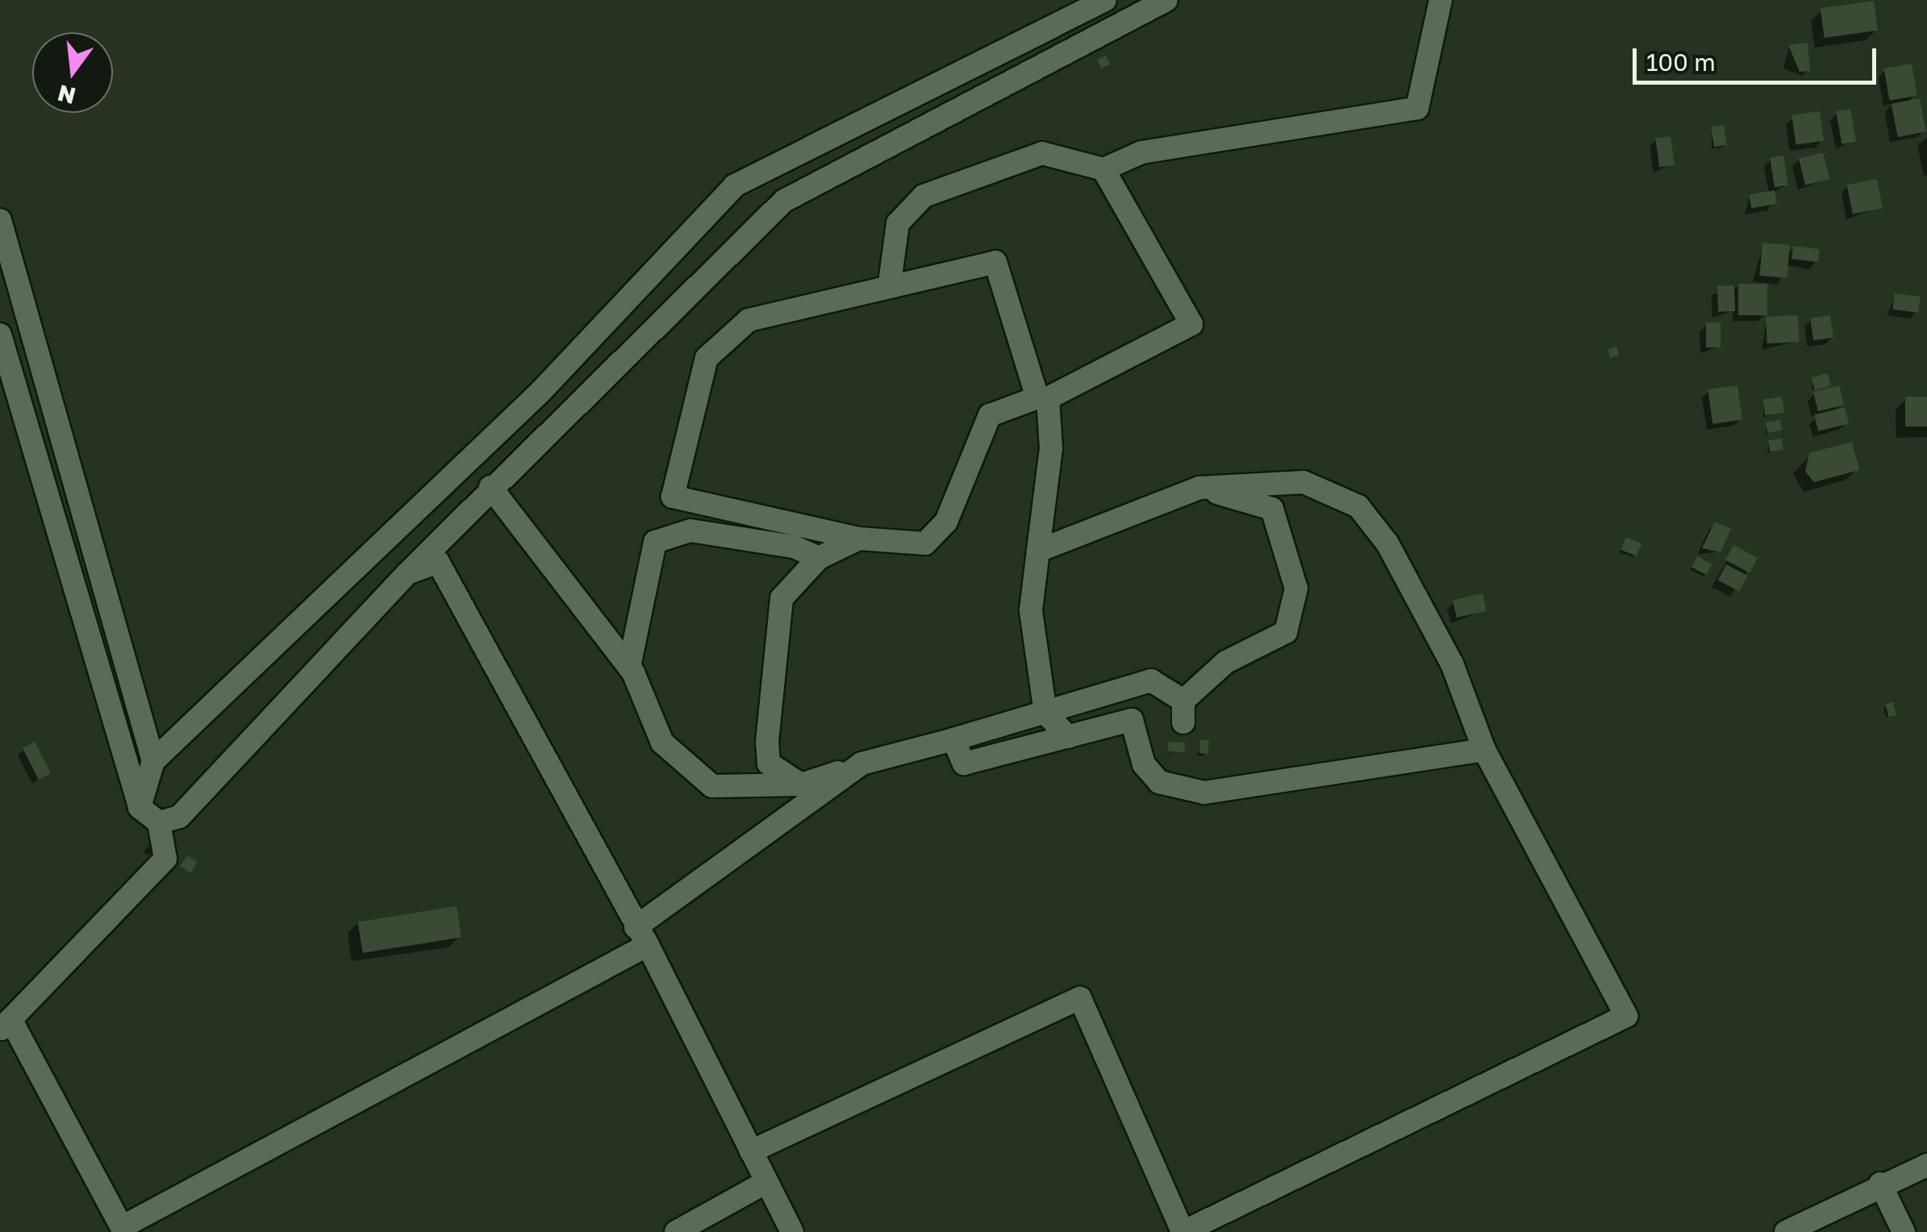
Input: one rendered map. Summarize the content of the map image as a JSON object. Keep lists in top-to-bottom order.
{
  "scale_bar": "100 m",
  "north": "bottom"
}
